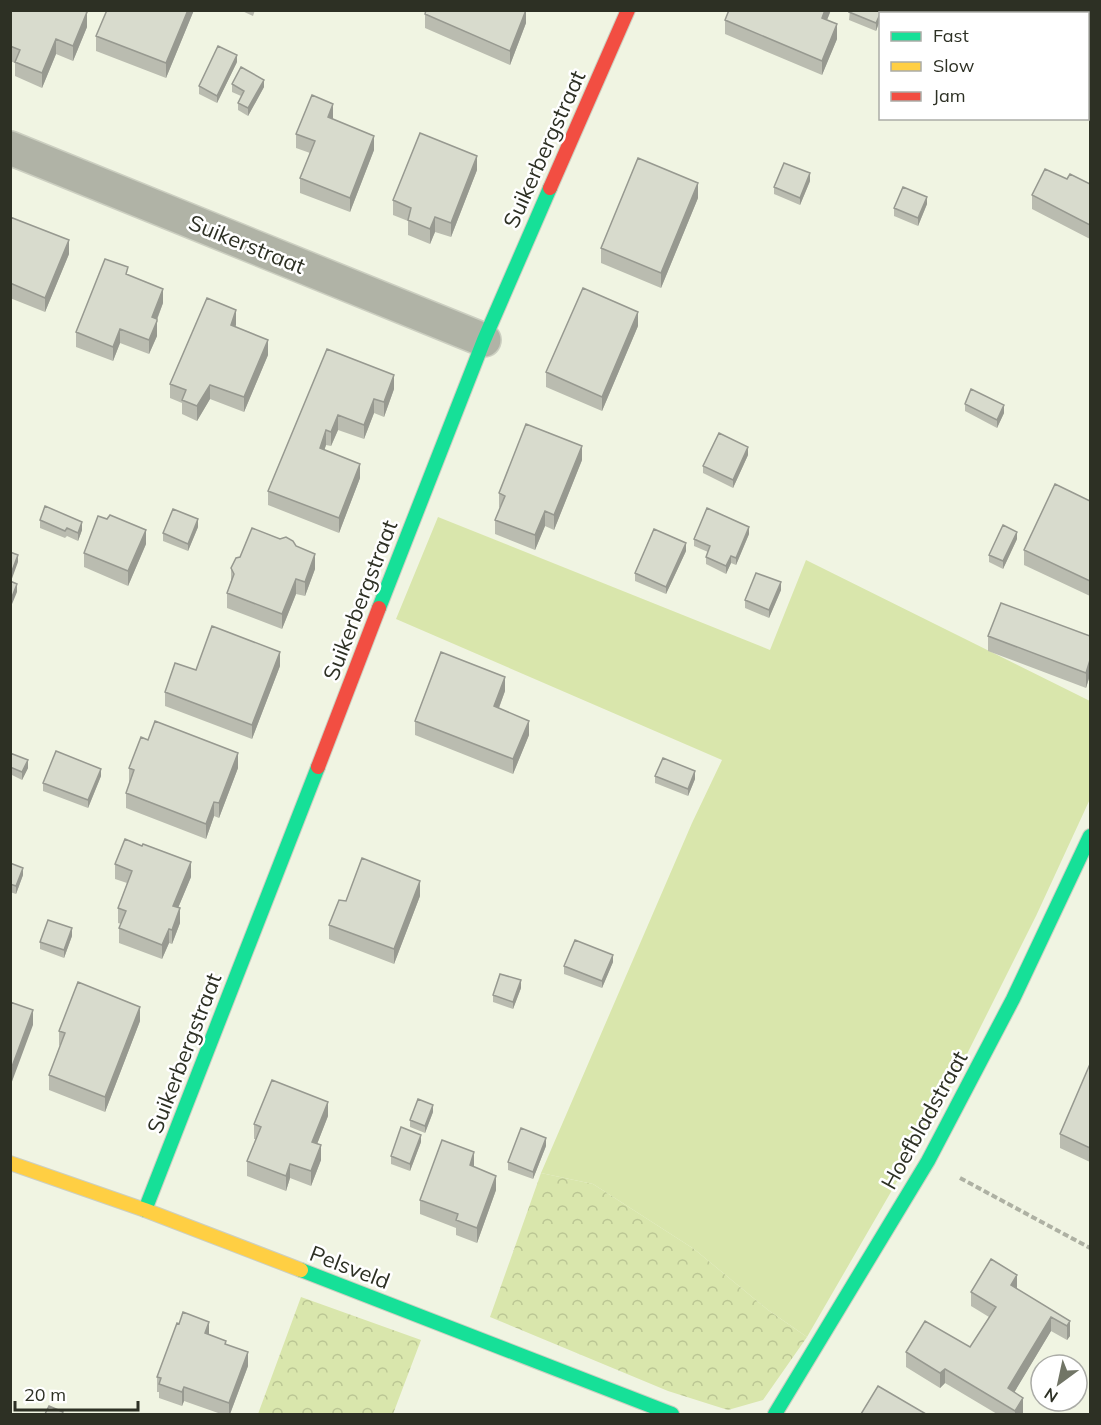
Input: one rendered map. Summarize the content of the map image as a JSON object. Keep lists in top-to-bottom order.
{
  "streets": {
    "street": [
      "Suikerbergstraat",
      "Suikerstraat",
      "Hoefbladstraat",
      "Pelsveld"
    ]
  },
  "crossings": [
    ["Suikerbergstraat", "Suikerstraat"],
    ["Suikerbergstraat", "Pelsveld"]
  ],
  "legend": ["Fast", "Slow", "Jam"],
  "scale_bar": "20 m",
  "north": "bottom left"
}
